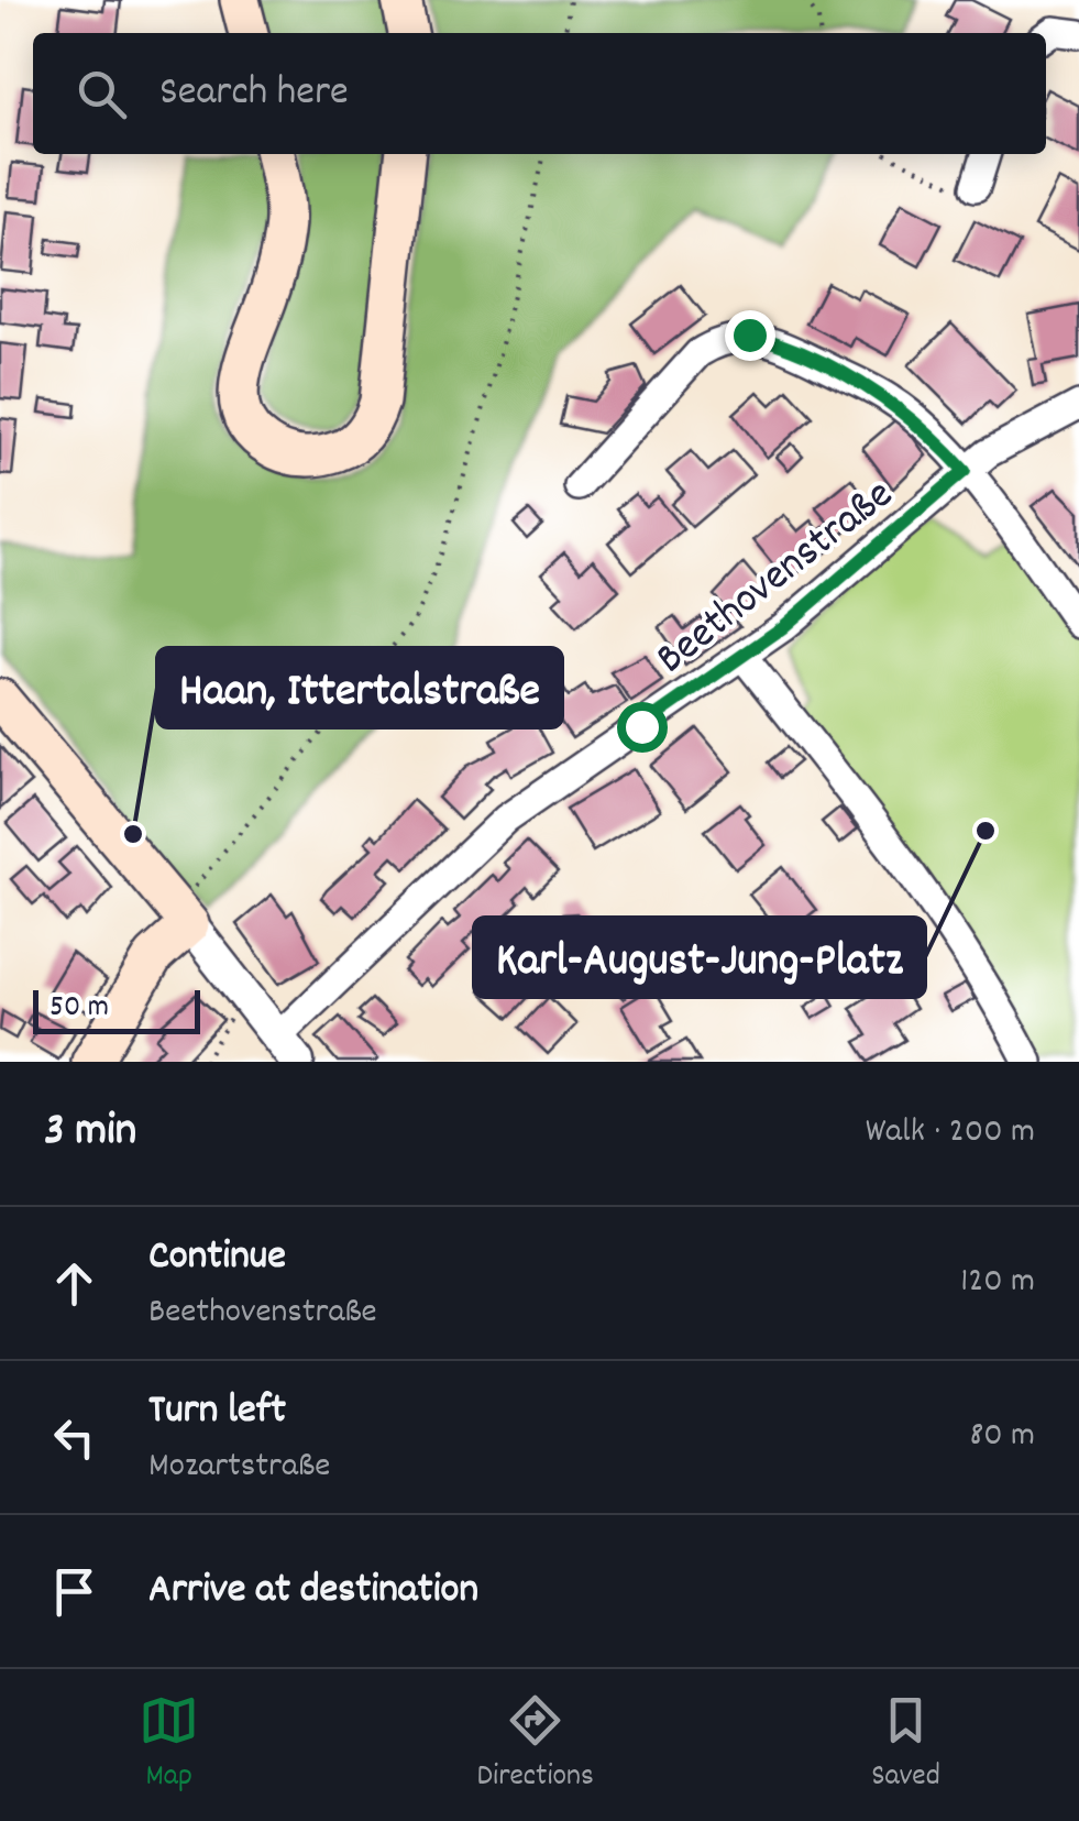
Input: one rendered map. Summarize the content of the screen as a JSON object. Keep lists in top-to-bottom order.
{
  "streets": {
    "street": ["Beethovenstraße"]
  },
  "places": ["Karl-August-Jung-Platz", "Haan, Ittertalstraße"],
  "scale_bar": "50 m",
  "page": {
    "search": "Search here",
    "scale": "50 m",
    "heading": ["3 min", "Walk · 200 m"],
    "list": [
      ["Continue", "Beethovenstraße", "120 m"],
      ["Turn left", "Mozartstraße", "80 m"],
      "Arrive at destination"
    ],
    "nav": ["Map", "Directions", "Saved"]
  }
}
